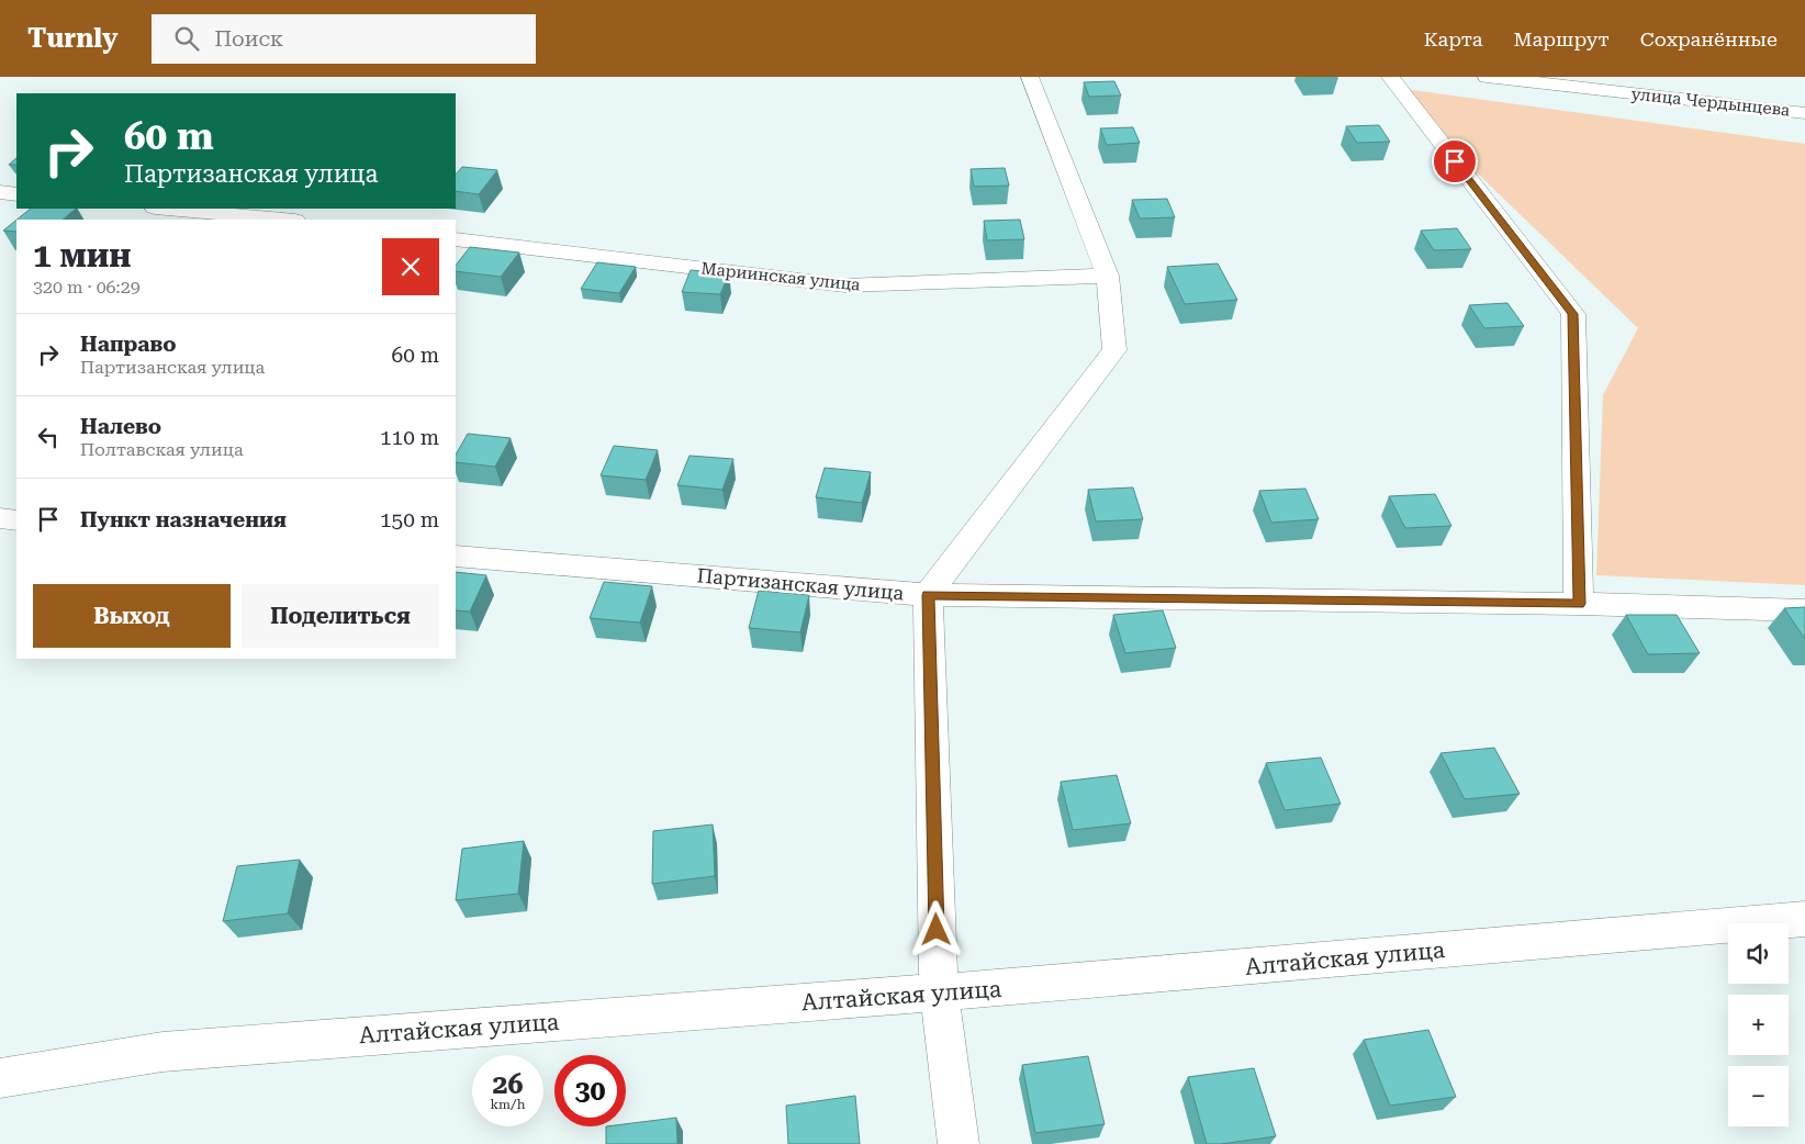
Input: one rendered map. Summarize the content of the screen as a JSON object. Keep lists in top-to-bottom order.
{
  "streets": {
    "street": [
      "улица Чердынцева",
      "Мариинская улица",
      "Партизанская улица",
      "Алтайская улица"
    ]
  },
  "page": {
    "header": "Turnly",
    "search": "Поиск",
    "nav": ["Карта", "Маршрут", "Сохранённые"],
    "turn": ["60 m", "Партизанская улица"],
    "heading": ["1 мин", "320 m · 06:29"],
    "list": [
      {
        "name": "Направо",
        "note": "Партизанская улица",
        "value": "60 m"
      },
      {
        "name": "Налево",
        "note": "Полтавская улица",
        "value": "110 m"
      },
      {
        "name": "Пункт назначения",
        "value": "150 m"
      }
    ],
    "buttons": ["Выход", "Поделиться"],
    "map_buttons": ["+", "−"],
    "speed": "26 km/h",
    "limit": "30"
  }
}
